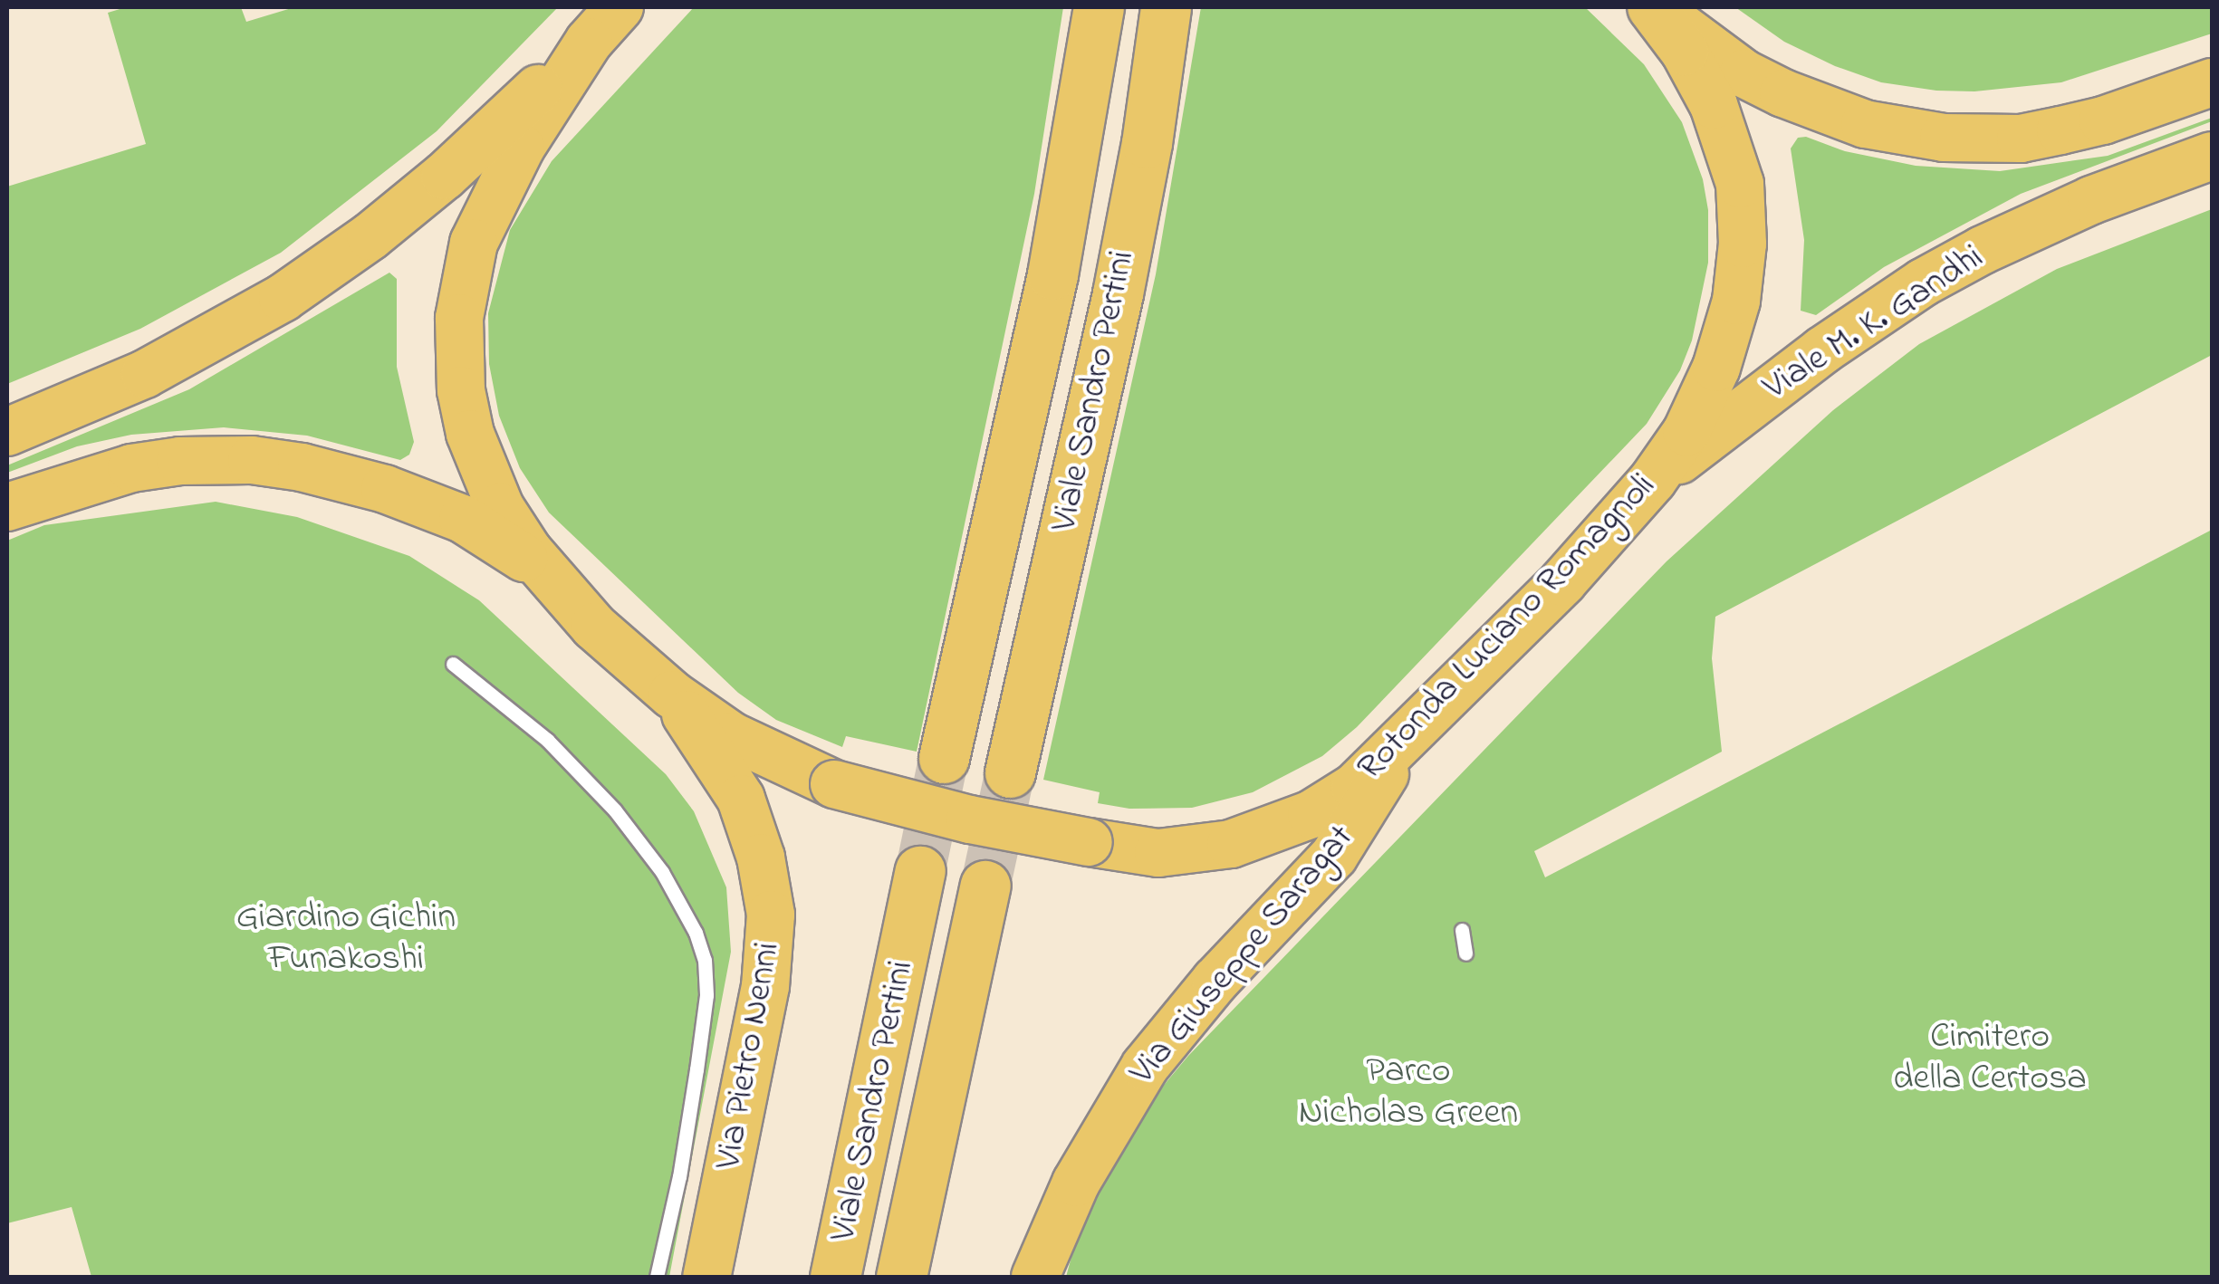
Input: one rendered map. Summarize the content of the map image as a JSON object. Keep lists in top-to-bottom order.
{
  "streets": {
    "highway": ["Viale Sandro Pertini"],
    "main road": [
      "Viale M. K. Gandhi",
      "Rotonda Luciano Romagnoli",
      "Via Giuseppe Saragat",
      "Via Pietro Nenni"
    ]
  },
  "crossings": [
    ["Viale M. K. Gandhi", "Rotonda Luciano Romagnoli"],
    ["Rotonda Luciano Romagnoli", "Via Giuseppe Saragat"],
    ["Rotonda Luciano Romagnoli", "Via Pietro Nenni"]
  ],
  "parks": ["Giardino Gichin Funakoshi", "Cimitero della Certosa", "Parco Nicholas Green"]
}
